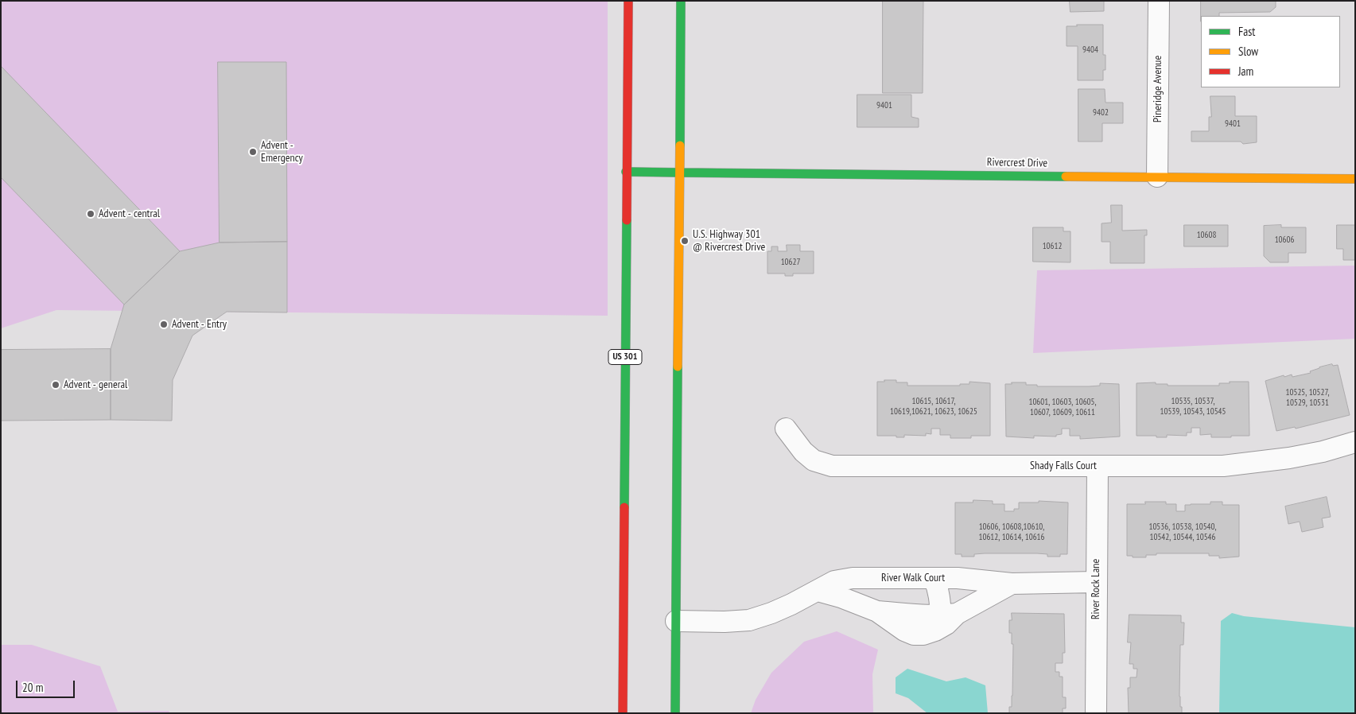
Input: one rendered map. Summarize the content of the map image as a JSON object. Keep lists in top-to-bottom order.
{
  "streets": {
    "main road": ["Rivercrest Drive", "US 301"],
    "street": [
      "Pineridge Avenue",
      "Shady Falls Court",
      "River Walk Court",
      "River Rock Lane"
    ]
  },
  "crossings": [
    ["Pineridge Avenue", "Rivercrest Drive"],
    ["Rivercrest Drive", "US 301"],
    ["Shady Falls Court", "River Rock Lane"],
    ["River Walk Court", "River Rock Lane"]
  ],
  "places": [
    "Advent - Emergency",
    "Advent - central",
    "U.S. Highway 301 @ Rivercrest Drive",
    "Advent - Entry",
    "Advent - general"
  ],
  "house_numbers": [
    "9404",
    "9401",
    "9402",
    "9401",
    "10608",
    "10606",
    "10612",
    "10627",
    "10525, 10527, 10529, 10531",
    "10615, 10617, 10619,10621, 10623, 10625",
    "10535, 10537, 10539, 10543, 10545",
    "10601, 10603, 10605, 10607, 10609, 10611",
    "10606, 10608,10610, 10612, 10614, 10616",
    "10536, 10538, 10540, 10542, 10544, 10546"
  ],
  "legend": ["Fast", "Slow", "Jam"],
  "scale_bar": "20 m"
}
